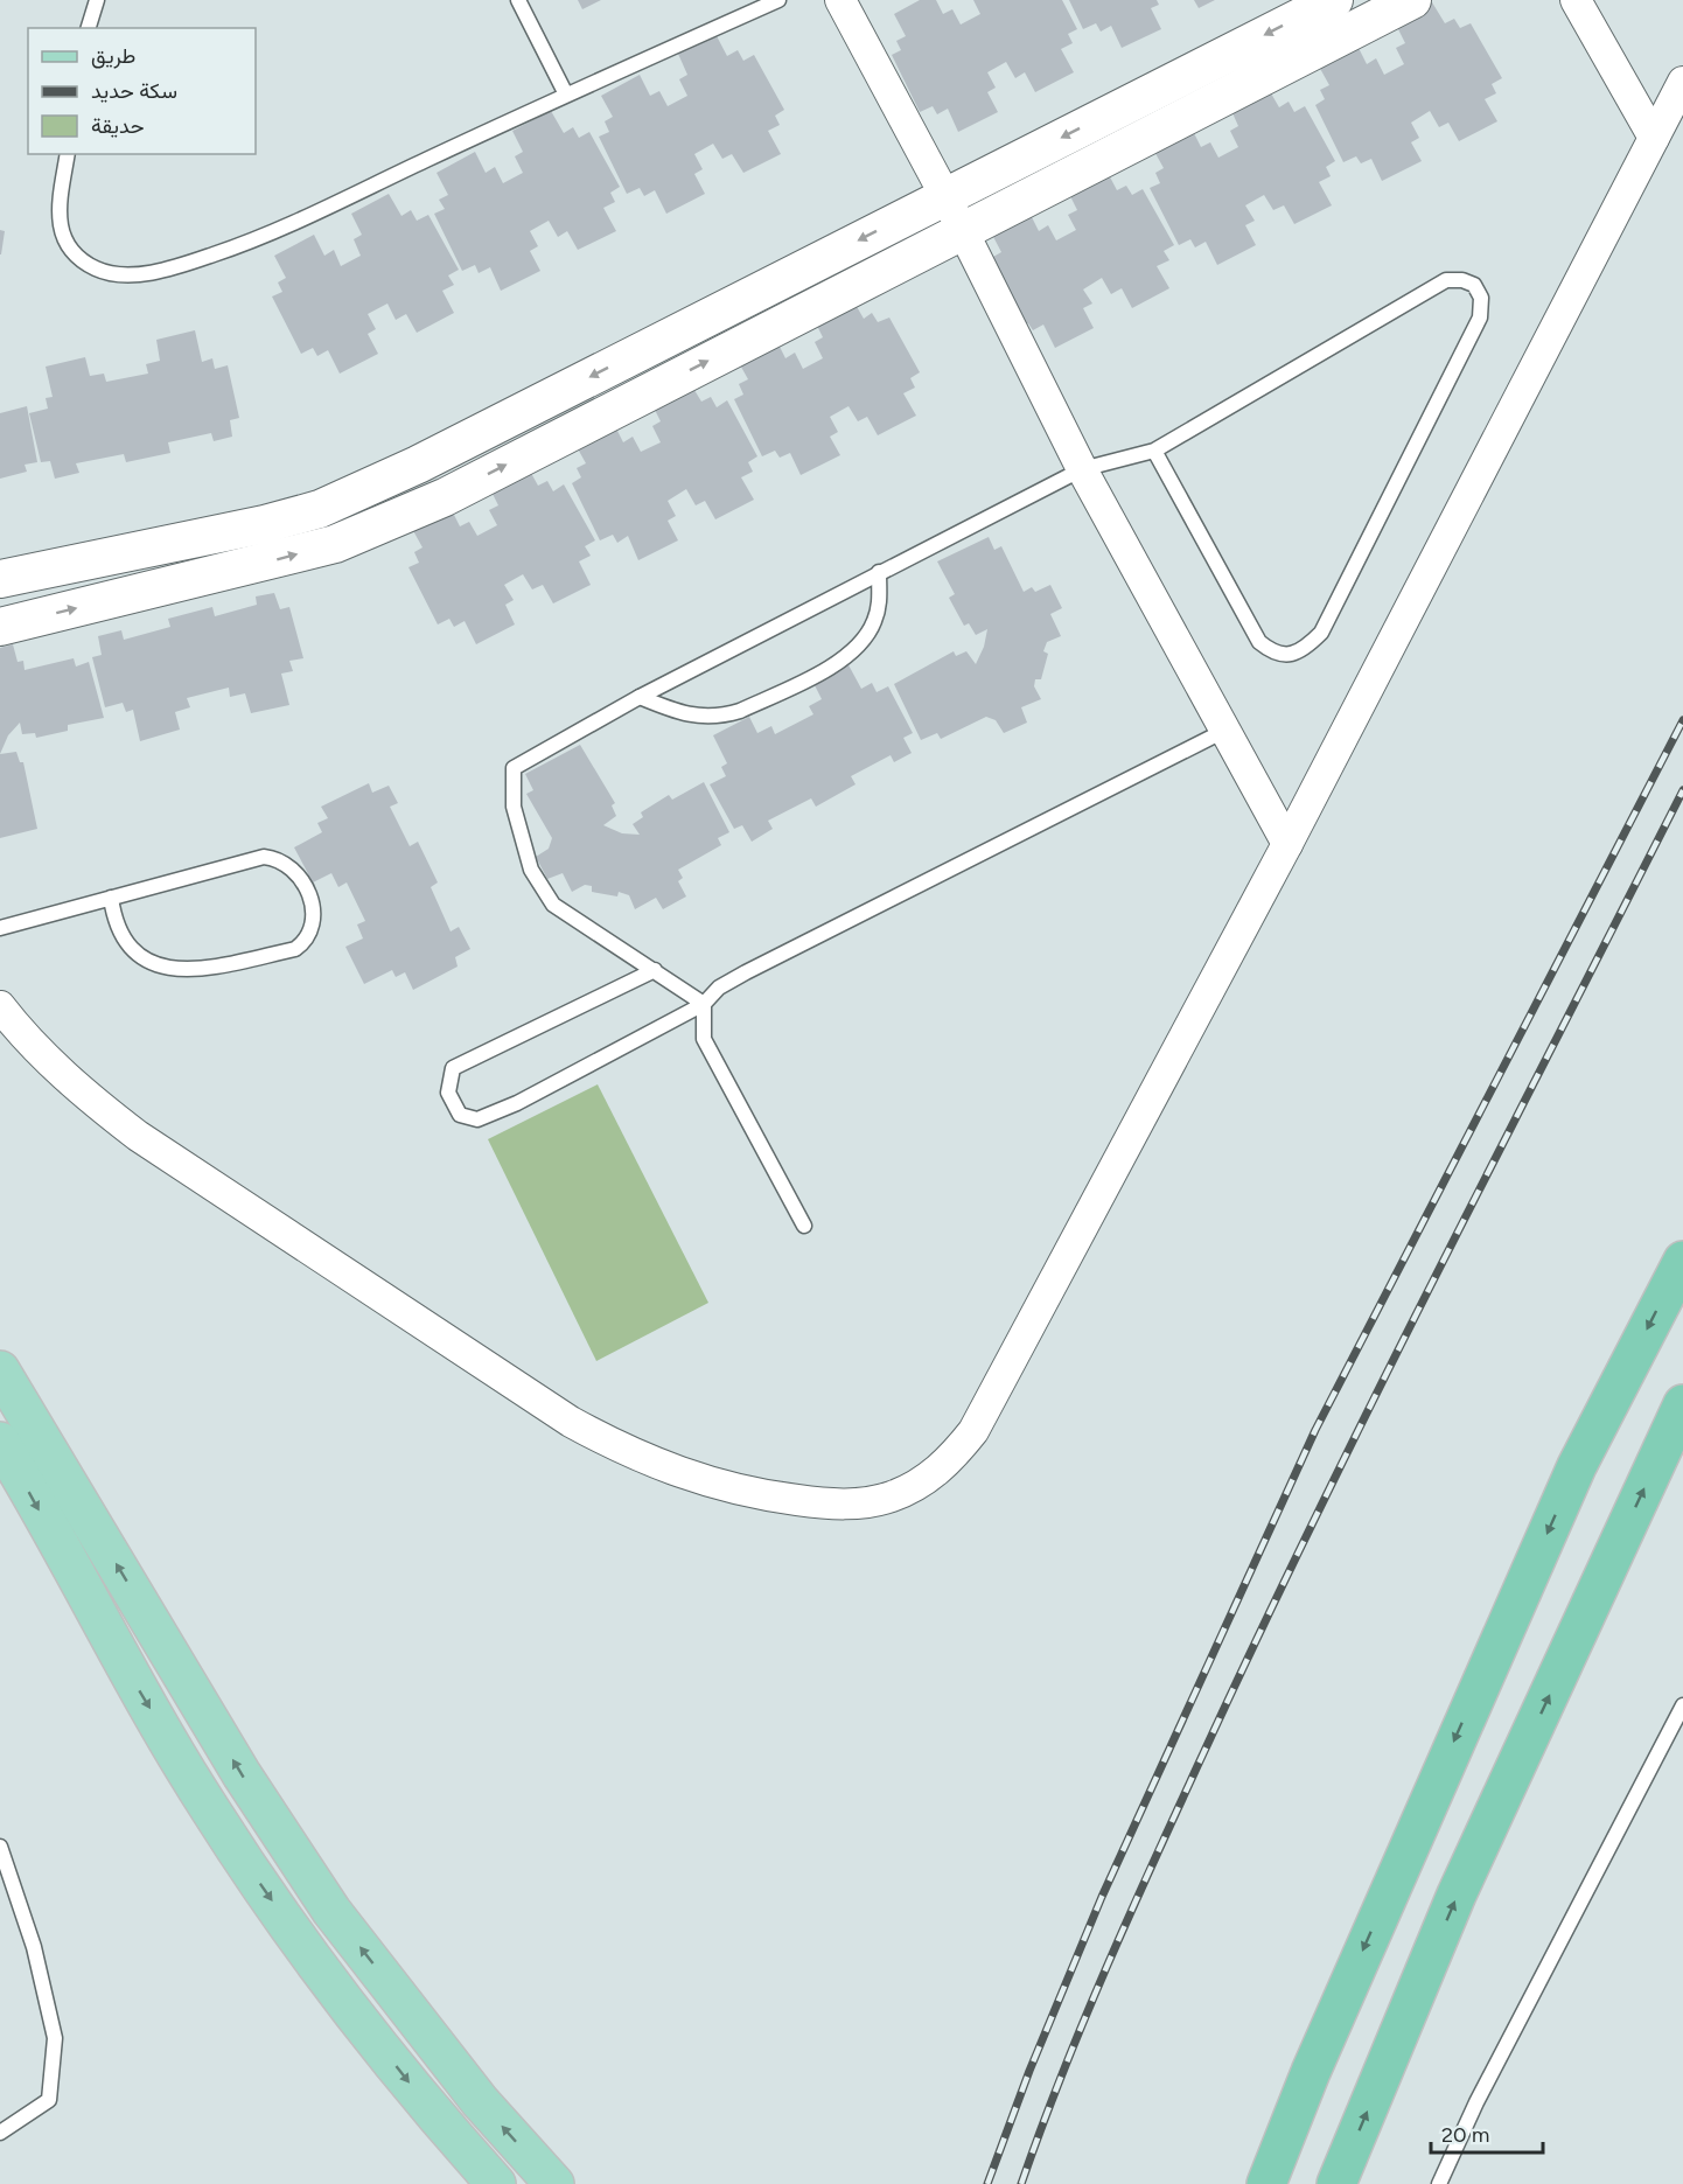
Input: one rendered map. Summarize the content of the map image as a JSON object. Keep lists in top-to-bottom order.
{
  "legend": ["طريق", "سكة حديد", "حديقة"],
  "scale_bar": "20 m"
}
